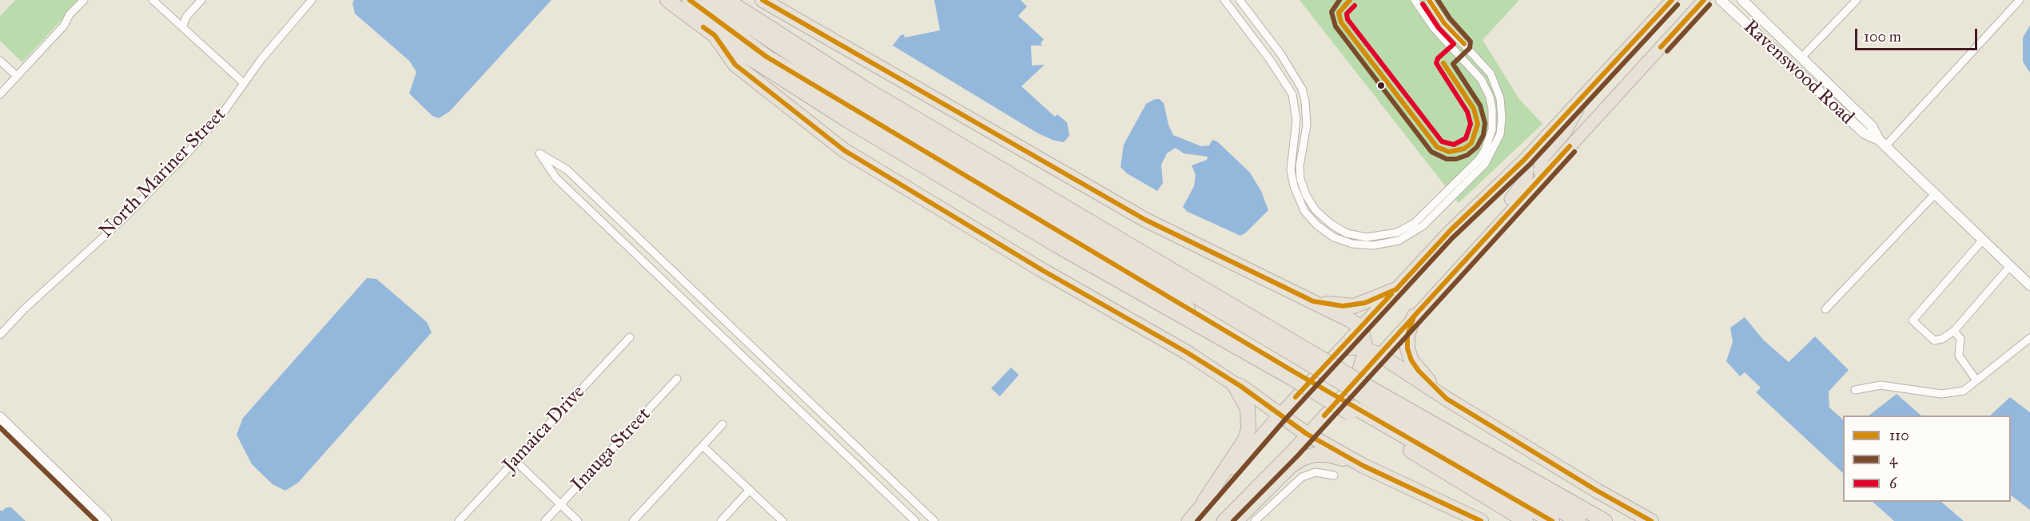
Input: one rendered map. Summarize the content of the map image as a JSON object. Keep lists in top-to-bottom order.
{
  "streets": {
    "street": [
      "Ravenswood Road",
      "North Mariner Street",
      "Jamaica Drive",
      "Inauga Street"
    ]
  },
  "lines": ["transit line 110", "transit line 4", "transit line 6"],
  "legend": ["110", "4", "6"],
  "scale_bar": "100 m"
}
